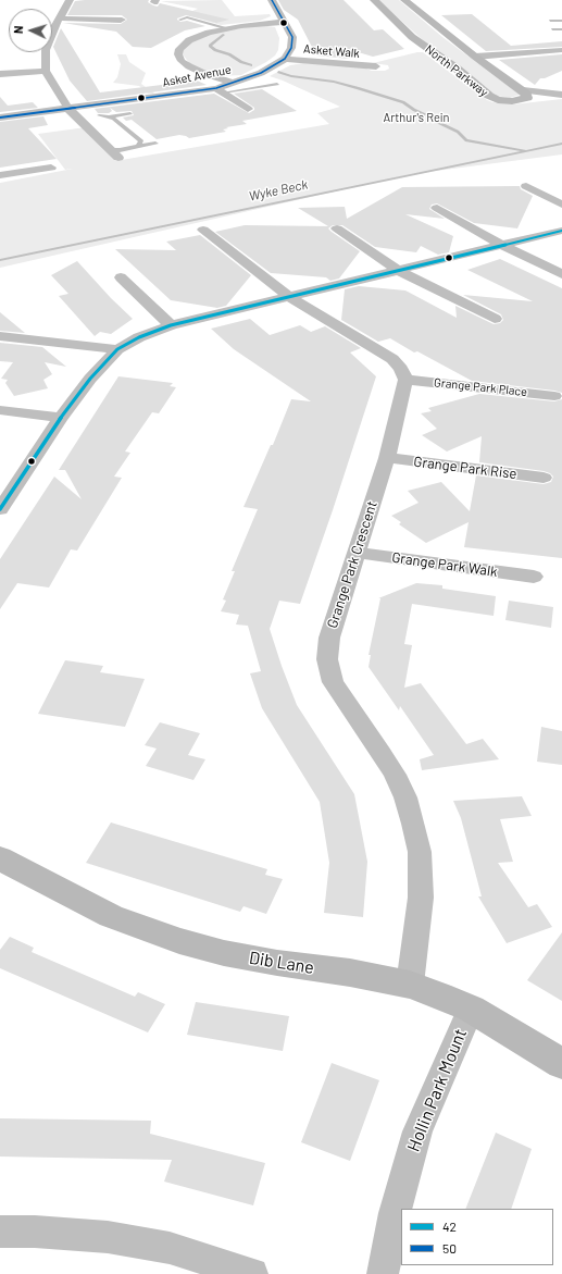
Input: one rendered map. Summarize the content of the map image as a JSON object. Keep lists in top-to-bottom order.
{
  "streets": {
    "street": [
      "Asket Walk",
      "North Parkway",
      "Asket Avenue",
      "Grange Park Place",
      "Grange Park Rise",
      "Grange Park Crescent",
      "Grange Park Walk",
      "Dib Lane",
      "Hollin Park Mount"
    ]
  },
  "crossings": [
    ["Asket Walk", "Asket Avenue"],
    ["Grange Park Place", "Grange Park Crescent"],
    ["Grange Park Rise", "Grange Park Crescent"],
    ["Grange Park Crescent", "Grange Park Walk"],
    ["Grange Park Crescent", "Dib Lane"],
    ["Dib Lane", "Hollin Park Mount"]
  ],
  "water": ["Wyke Beck"],
  "parks": ["Arthur's Rein"],
  "lines": ["transit line 50", "transit line 42"],
  "legend": ["42", "50"],
  "north": "left"
}
